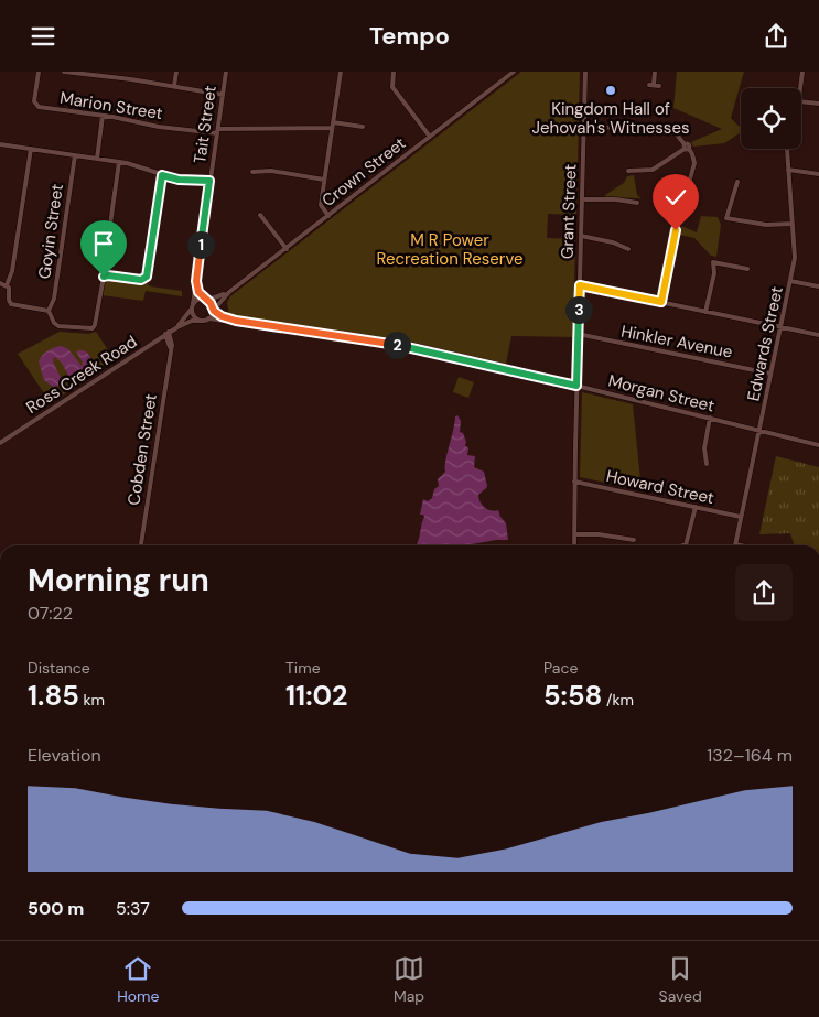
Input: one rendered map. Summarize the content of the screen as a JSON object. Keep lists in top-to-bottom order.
{
  "streets": {
    "street": [
      "Marion Street",
      "Tait Street",
      "Crown Street",
      "Grant Street",
      "Goyin Street",
      "Hinkler Avenue",
      "Edwards Street",
      "Ross Creek Road",
      "Morgan Street",
      "Cobden Street",
      "Howard Street"
    ]
  },
  "crossings": [
    ["Marion Street", "Tait Street"],
    ["Tait Street", "Crown Street"],
    ["Tait Street", "Morgan Street"],
    ["Crown Street", "Morgan Street"],
    ["Grant Street", "Hinkler Avenue"],
    ["Grant Street", "Morgan Street"],
    ["Grant Street", "Howard Street"],
    ["Hinkler Avenue", "Edwards Street"],
    ["Edwards Street", "Morgan Street"],
    ["Edwards Street", "Howard Street"],
    ["Ross Creek Road", "Cobden Street"]
  ],
  "parks": ["M R Power Recreation Reserve"],
  "places": ["Kingdom Hall of Jehovah's Witnesses"],
  "page": {
    "header": "Tempo",
    "pins": ["1", "3", "2"],
    "heading": ["Morning run", "07:22"],
    "stats": [
      ["Distance", "1.85 km"],
      ["Time", "11:02"],
      ["Pace", "5:58 /km"]
    ],
    "chart": ["Elevation", "132–164 m"],
    "list": [
      {
        "name": "500 m",
        "note": "5:37"
      }
    ],
    "tabs": ["Home", "Map", "Saved"]
  }
}
